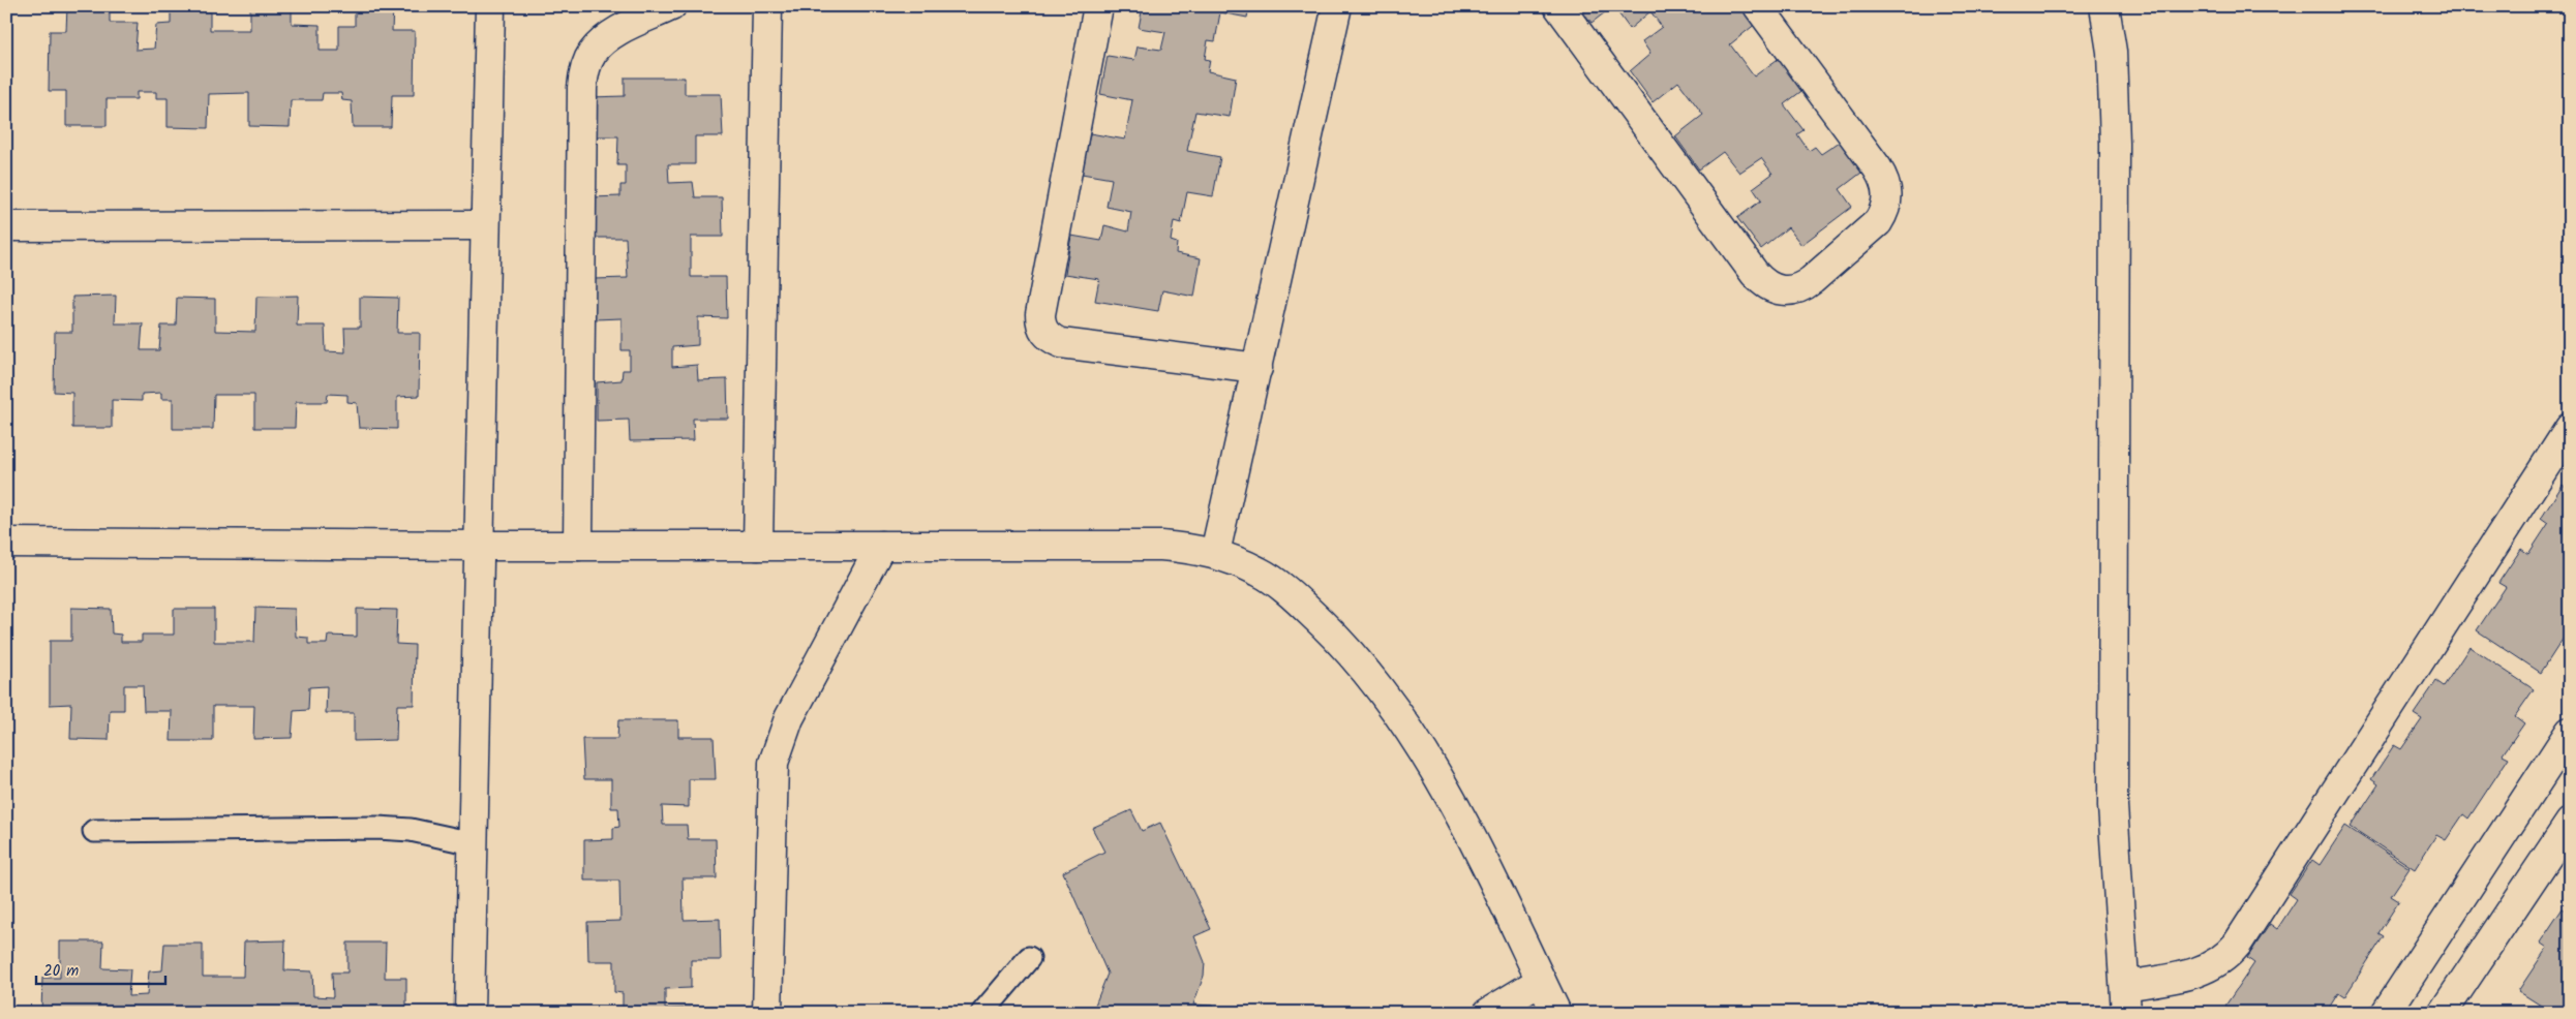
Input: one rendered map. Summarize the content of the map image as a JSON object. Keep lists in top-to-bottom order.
{
  "scale_bar": "20 m"
}
